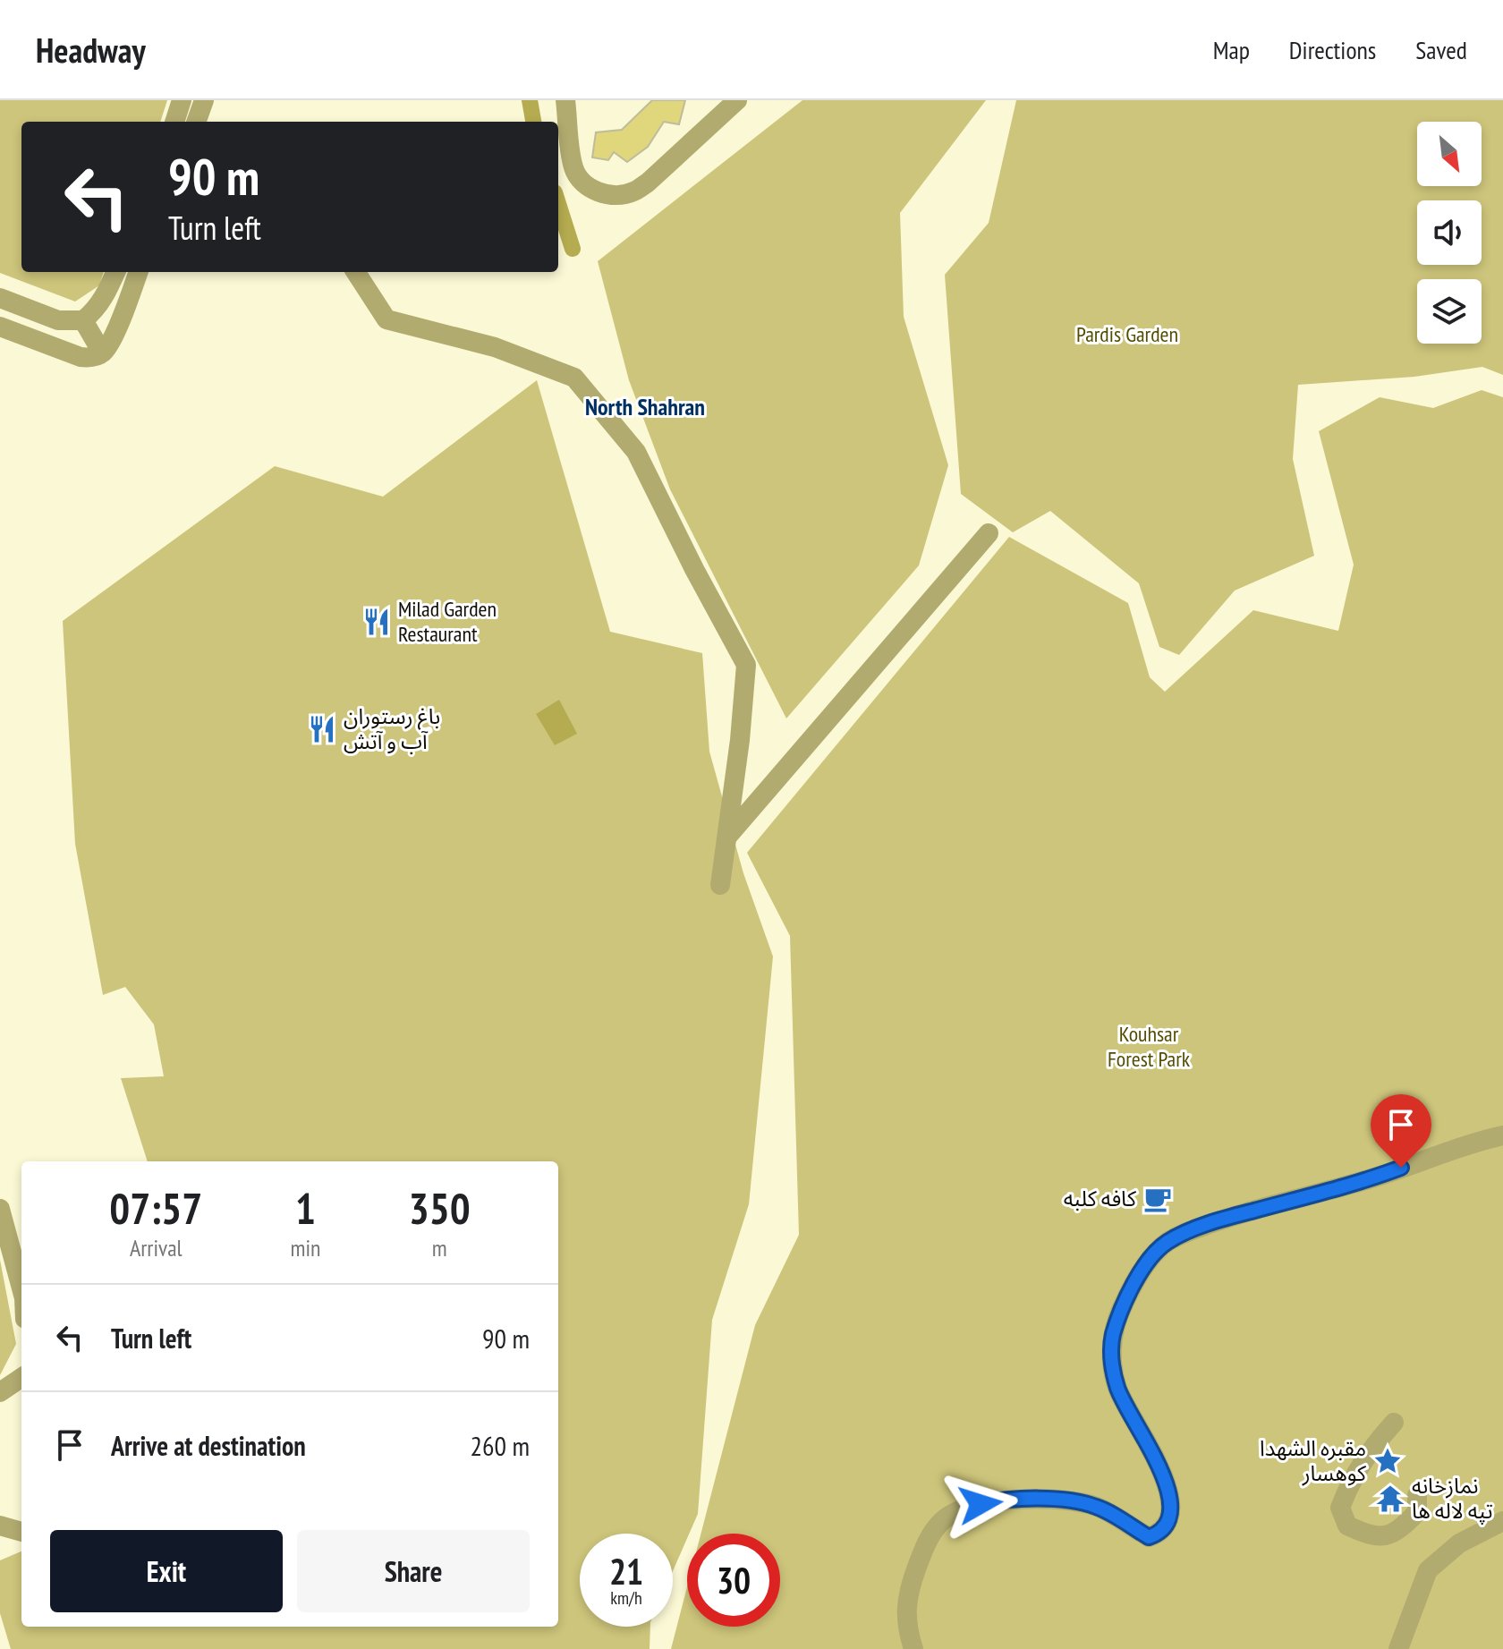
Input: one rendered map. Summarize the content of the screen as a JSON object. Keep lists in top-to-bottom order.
{
  "districts": ["North Shahran"],
  "parks": ["Pardis Garden", "Kouhsar Forest Park"],
  "places": {
    "restaurant": ["Milad Garden Restaurant", "باغ رستوران آب و آتش"],
    "cafe": ["کافه کلبه"],
    "place": ["مقبره الشهدا کوهسار"],
    "temple": ["نمازخانه تپه لاله ها"]
  },
  "north": "bottom right",
  "page": {
    "header": "Headway",
    "nav": ["Map", "Directions", "Saved"],
    "turn": ["90 m", "Turn left"],
    "eta": [
      "07:57",
      "Arrival",
      "1",
      "min",
      "350",
      "m"
    ],
    "list": [
      {
        "name": "Turn left",
        "value": "90 m"
      },
      {
        "name": "Arrive at destination",
        "value": "260 m"
      }
    ],
    "buttons": ["Exit", "Share"],
    "speed": "21 km/h",
    "limit": "30"
  }
}
